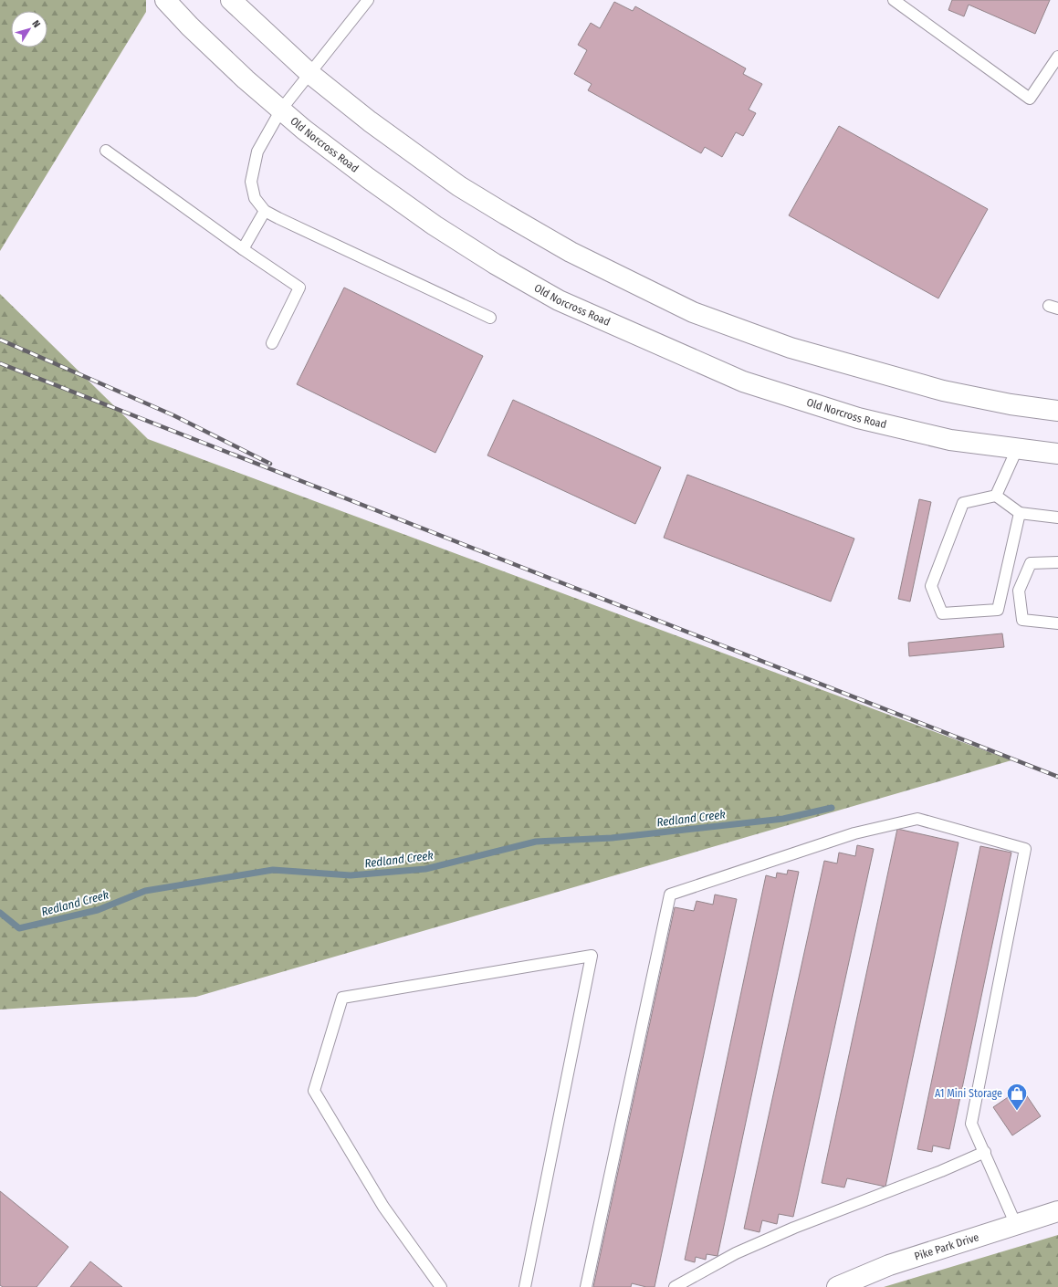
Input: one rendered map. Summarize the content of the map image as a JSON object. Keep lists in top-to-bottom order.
{
  "streets": {
    "main road": ["Old Norcross Road", "Pike Park Drive"]
  },
  "water": ["Redland Creek"],
  "places": {
    "shop": ["A1 Mini Storage"]
  },
  "north": "top right"
}
